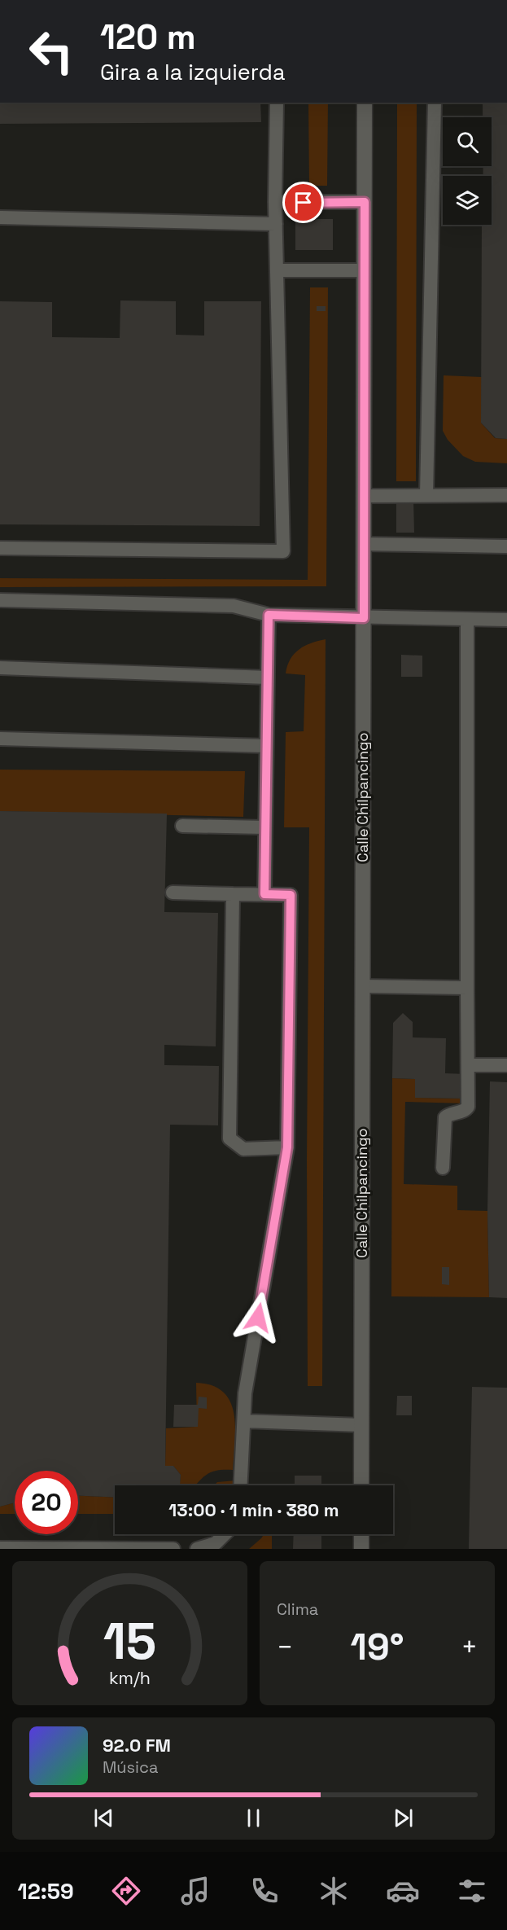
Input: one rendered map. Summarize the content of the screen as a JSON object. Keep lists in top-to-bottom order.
{
  "streets": {
    "street": ["Calle Chilpancingo"]
  },
  "page": {
    "turn": ["120 m", "Gira a la izquierda"],
    "limit": "20",
    "trip": "13:00 · 1 min · 380 m",
    "tile": "Clima",
    "heat": ["−", "19°", "+"],
    "song": ["92.0 FM", "Música"],
    "tabs": "12:59",
    "gauge": ["15", "km/h"]
  }
}
